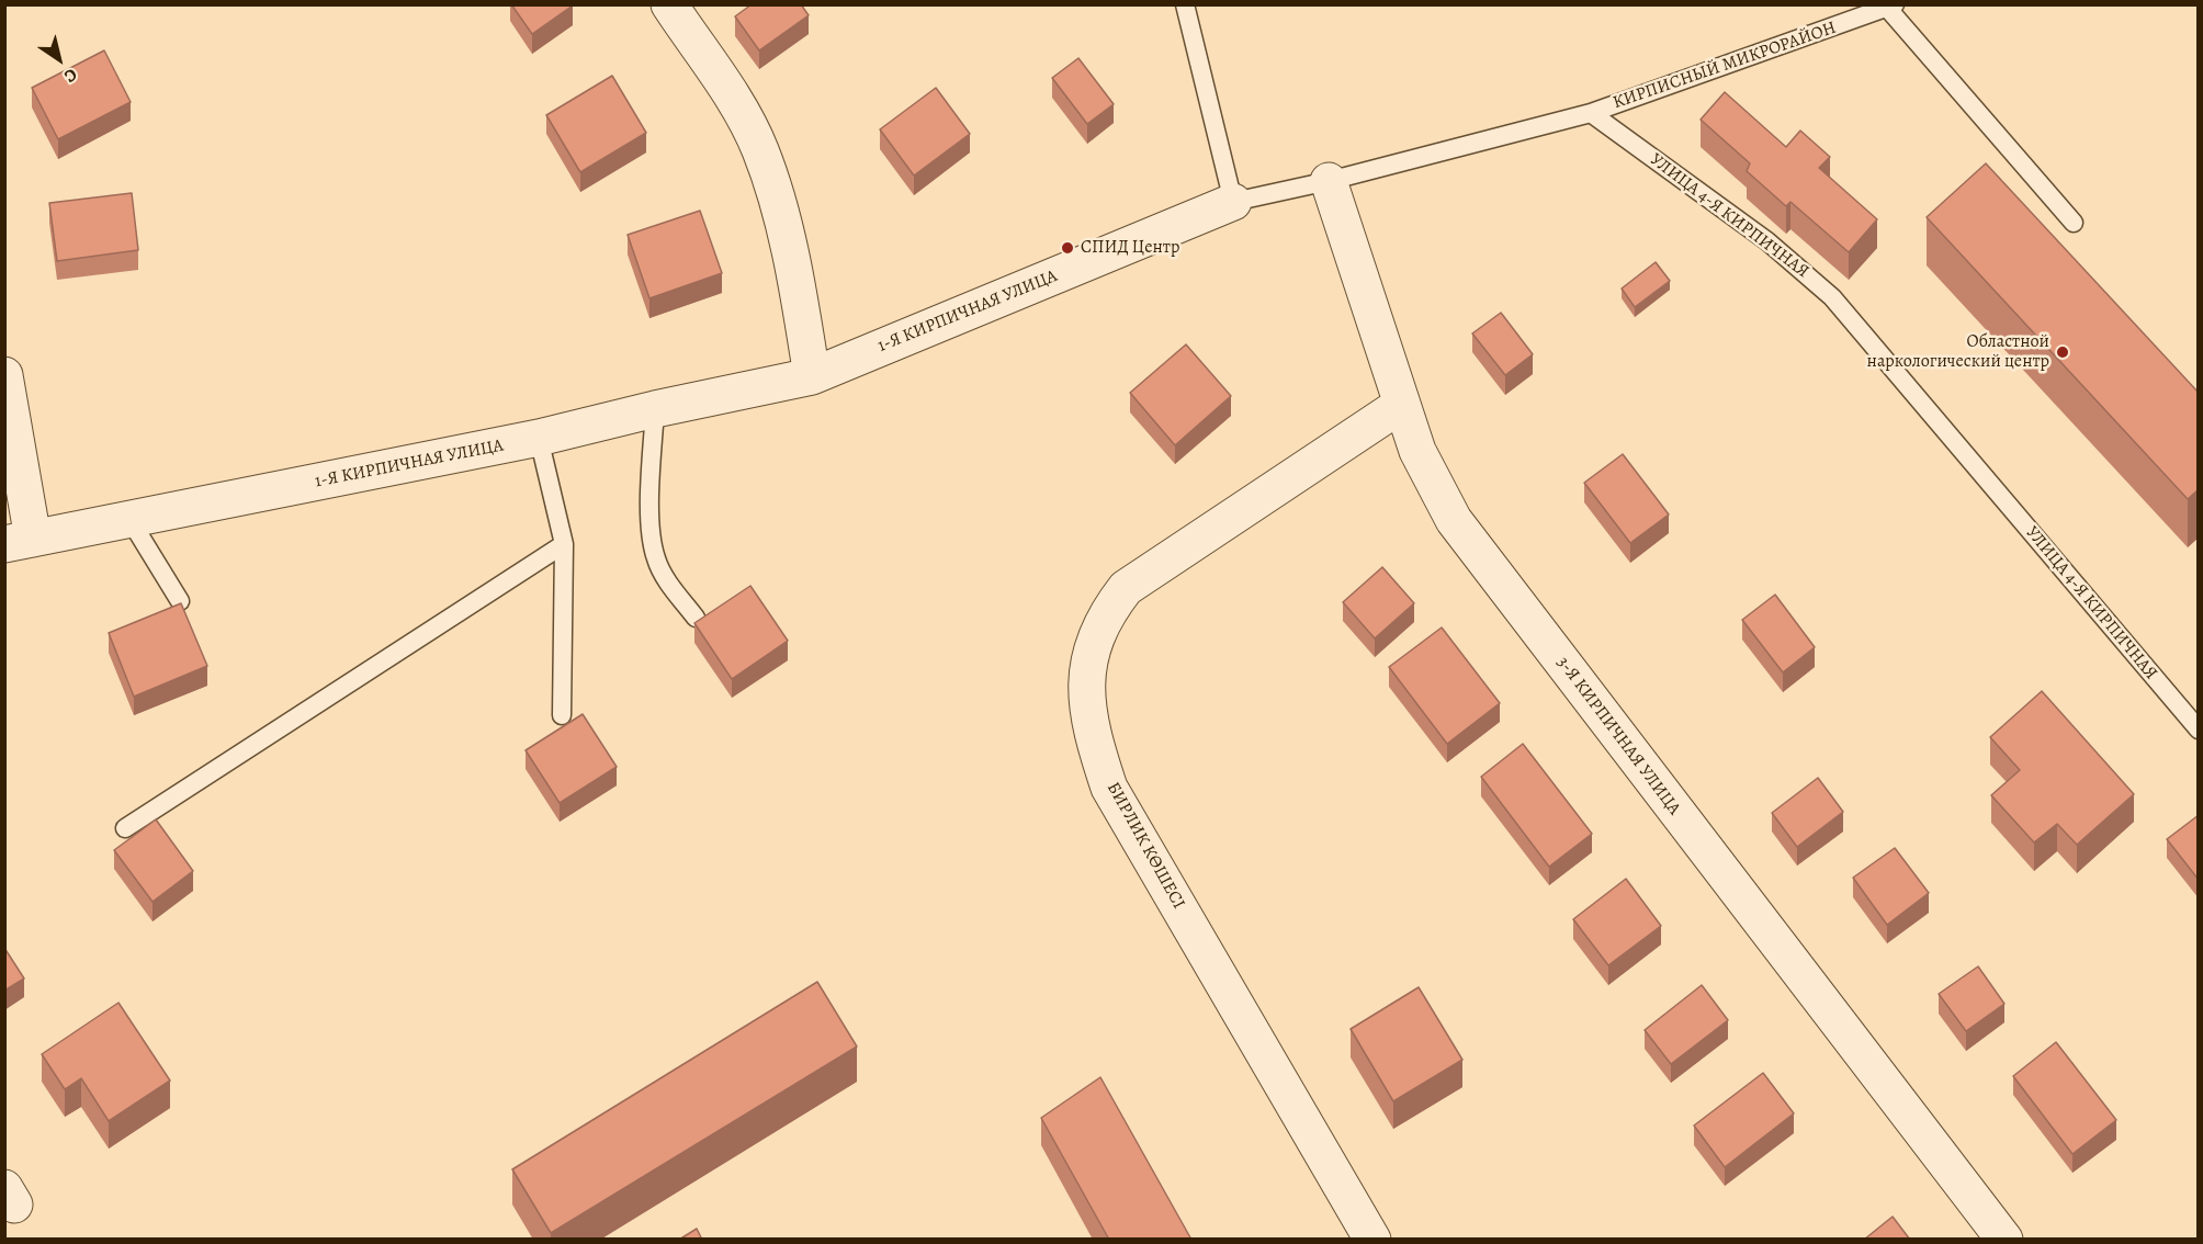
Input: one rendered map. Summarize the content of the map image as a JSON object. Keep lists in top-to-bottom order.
{
  "streets": {
    "street": ["1-Я КИРПИЧНАЯ УЛИЦА", "3-Я КИРПИЧНАЯ УЛИЦА", "БИРЛИК КӨШЕСІ"],
    "lane": ["КИРПИСНЫЙ МИКРОРАЙОН", "УЛИЦА 4-Я КИРПИЧНАЯ"]
  },
  "crossings": [
    ["КИРПИСНЫЙ МИКРОРАЙОН", "УЛИЦА 4-Я КИРПИЧНАЯ"],
    ["3-Я КИРПИЧНАЯ УЛИЦА", "БИРЛИК КӨШЕСІ"]
  ],
  "places": ["СПИД Центр", "Областной наркологический центр"],
  "north": "bottom right"
}
